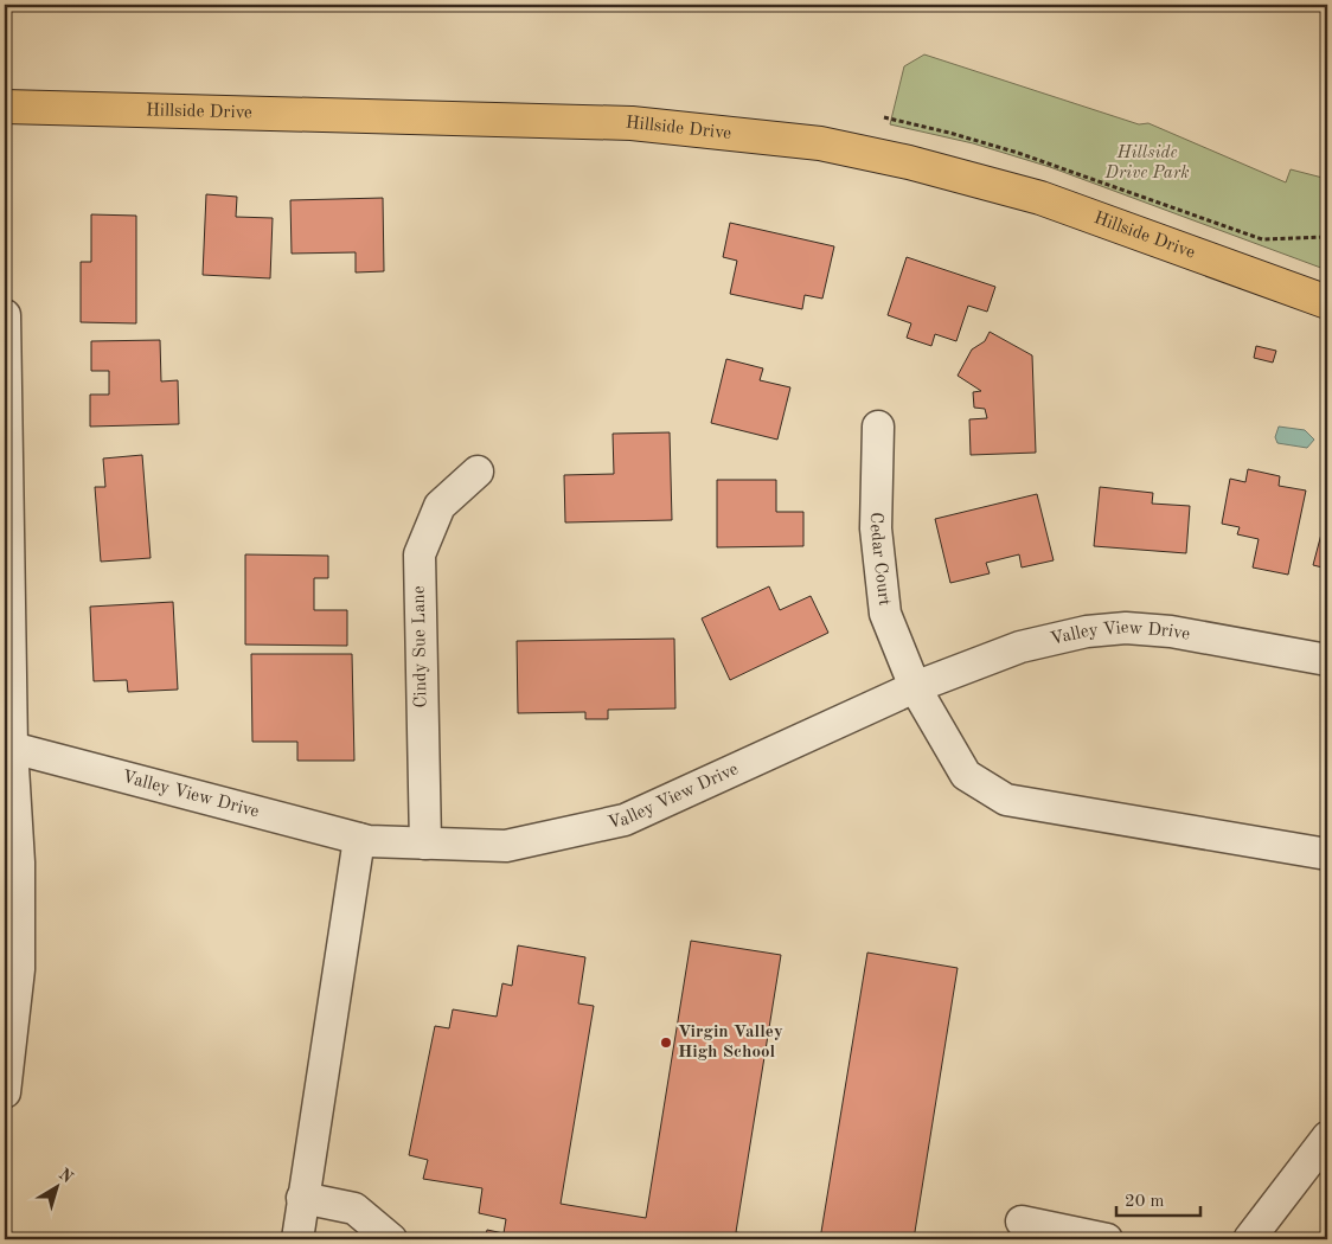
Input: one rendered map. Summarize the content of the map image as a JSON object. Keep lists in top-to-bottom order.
{
  "streets": {
    "main road": ["Hillside Drive"],
    "street": ["Cedar Court", "Valley View Drive", "Cindy Sue Lane"]
  },
  "crossings": [
    ["Cedar Court", "Valley View Drive"],
    ["Valley View Drive", "Cindy Sue Lane"]
  ],
  "parks": ["Hillside Drive Park"],
  "places": ["Virgin Valley High School"],
  "scale_bar": "20 m",
  "north": "top right"
}
